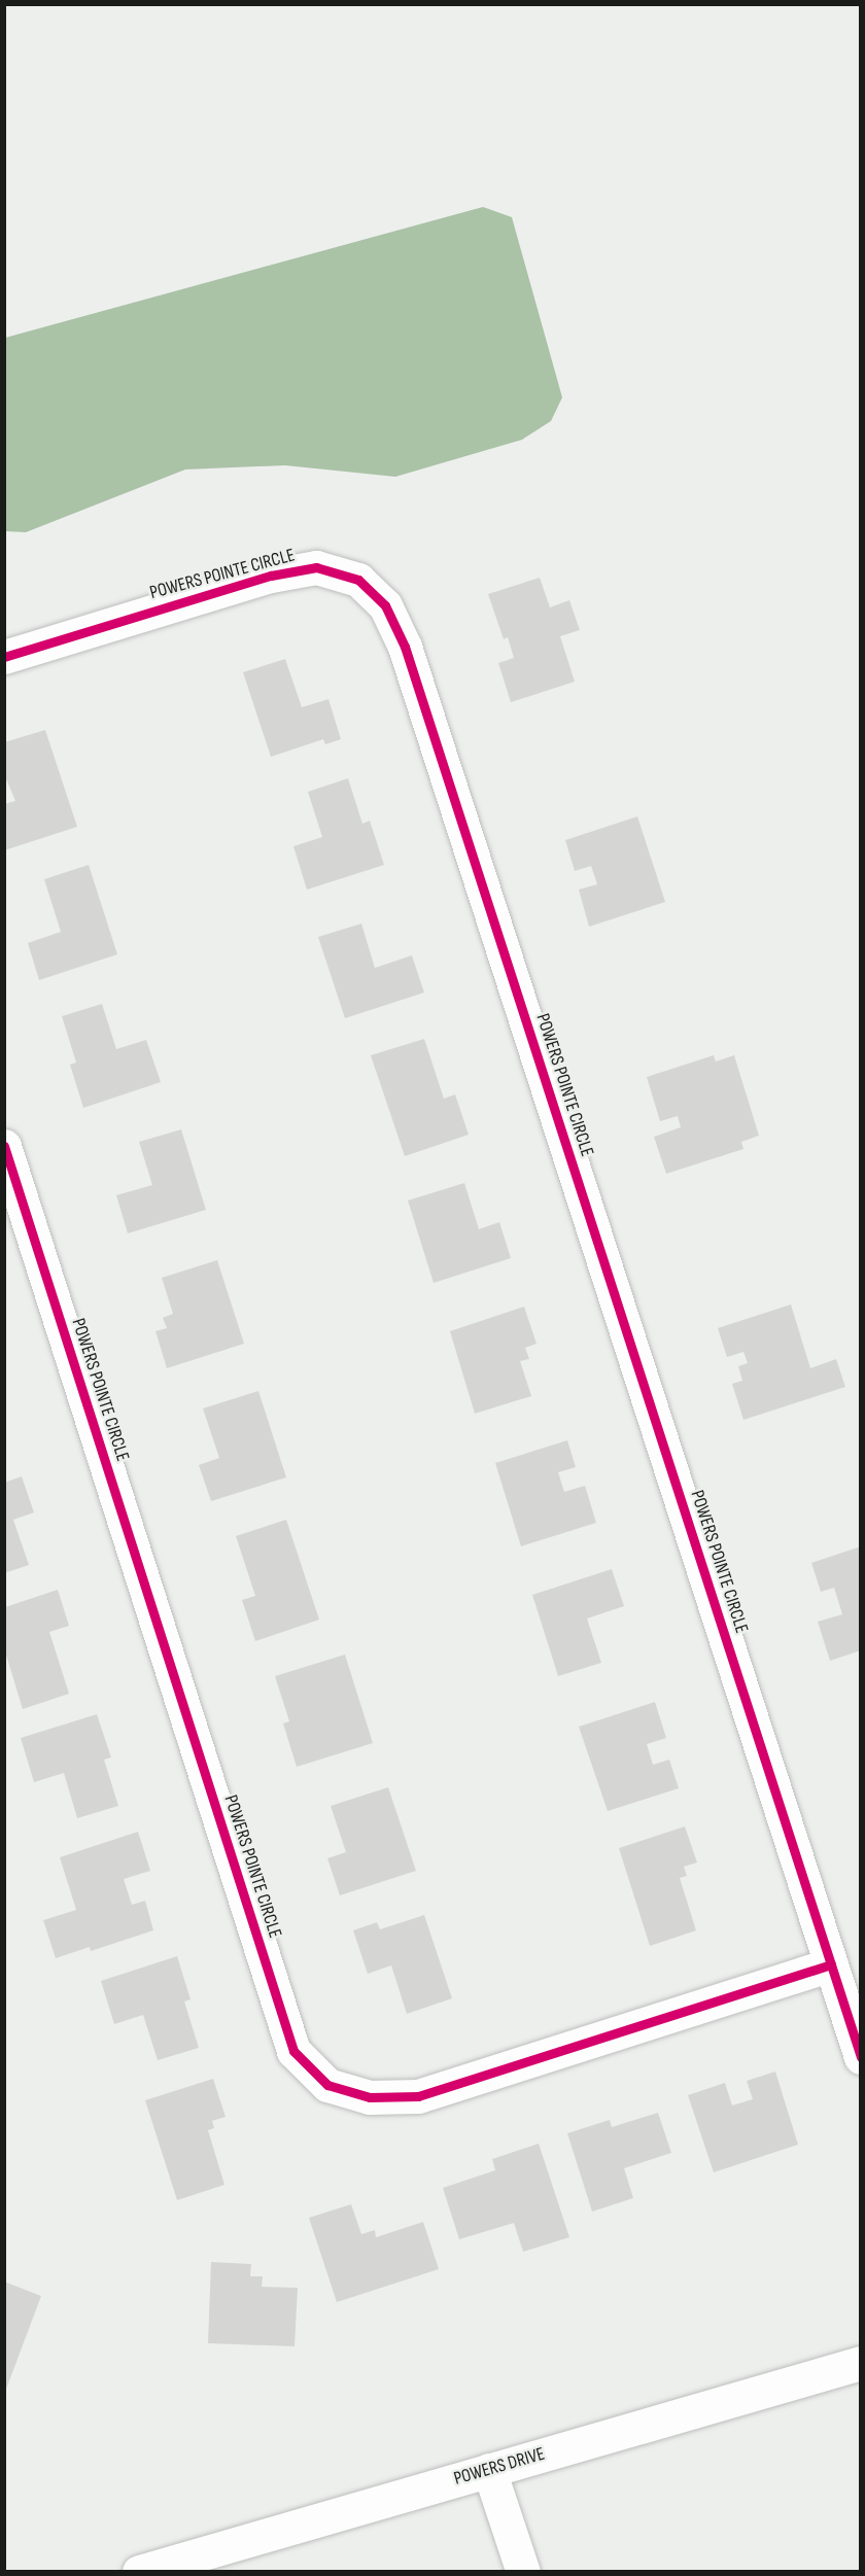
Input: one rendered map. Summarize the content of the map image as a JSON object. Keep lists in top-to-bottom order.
{
  "streets": {
    "street": ["POWERS POINTE CIRCLE", "POWERS DRIVE"]
  }
}
